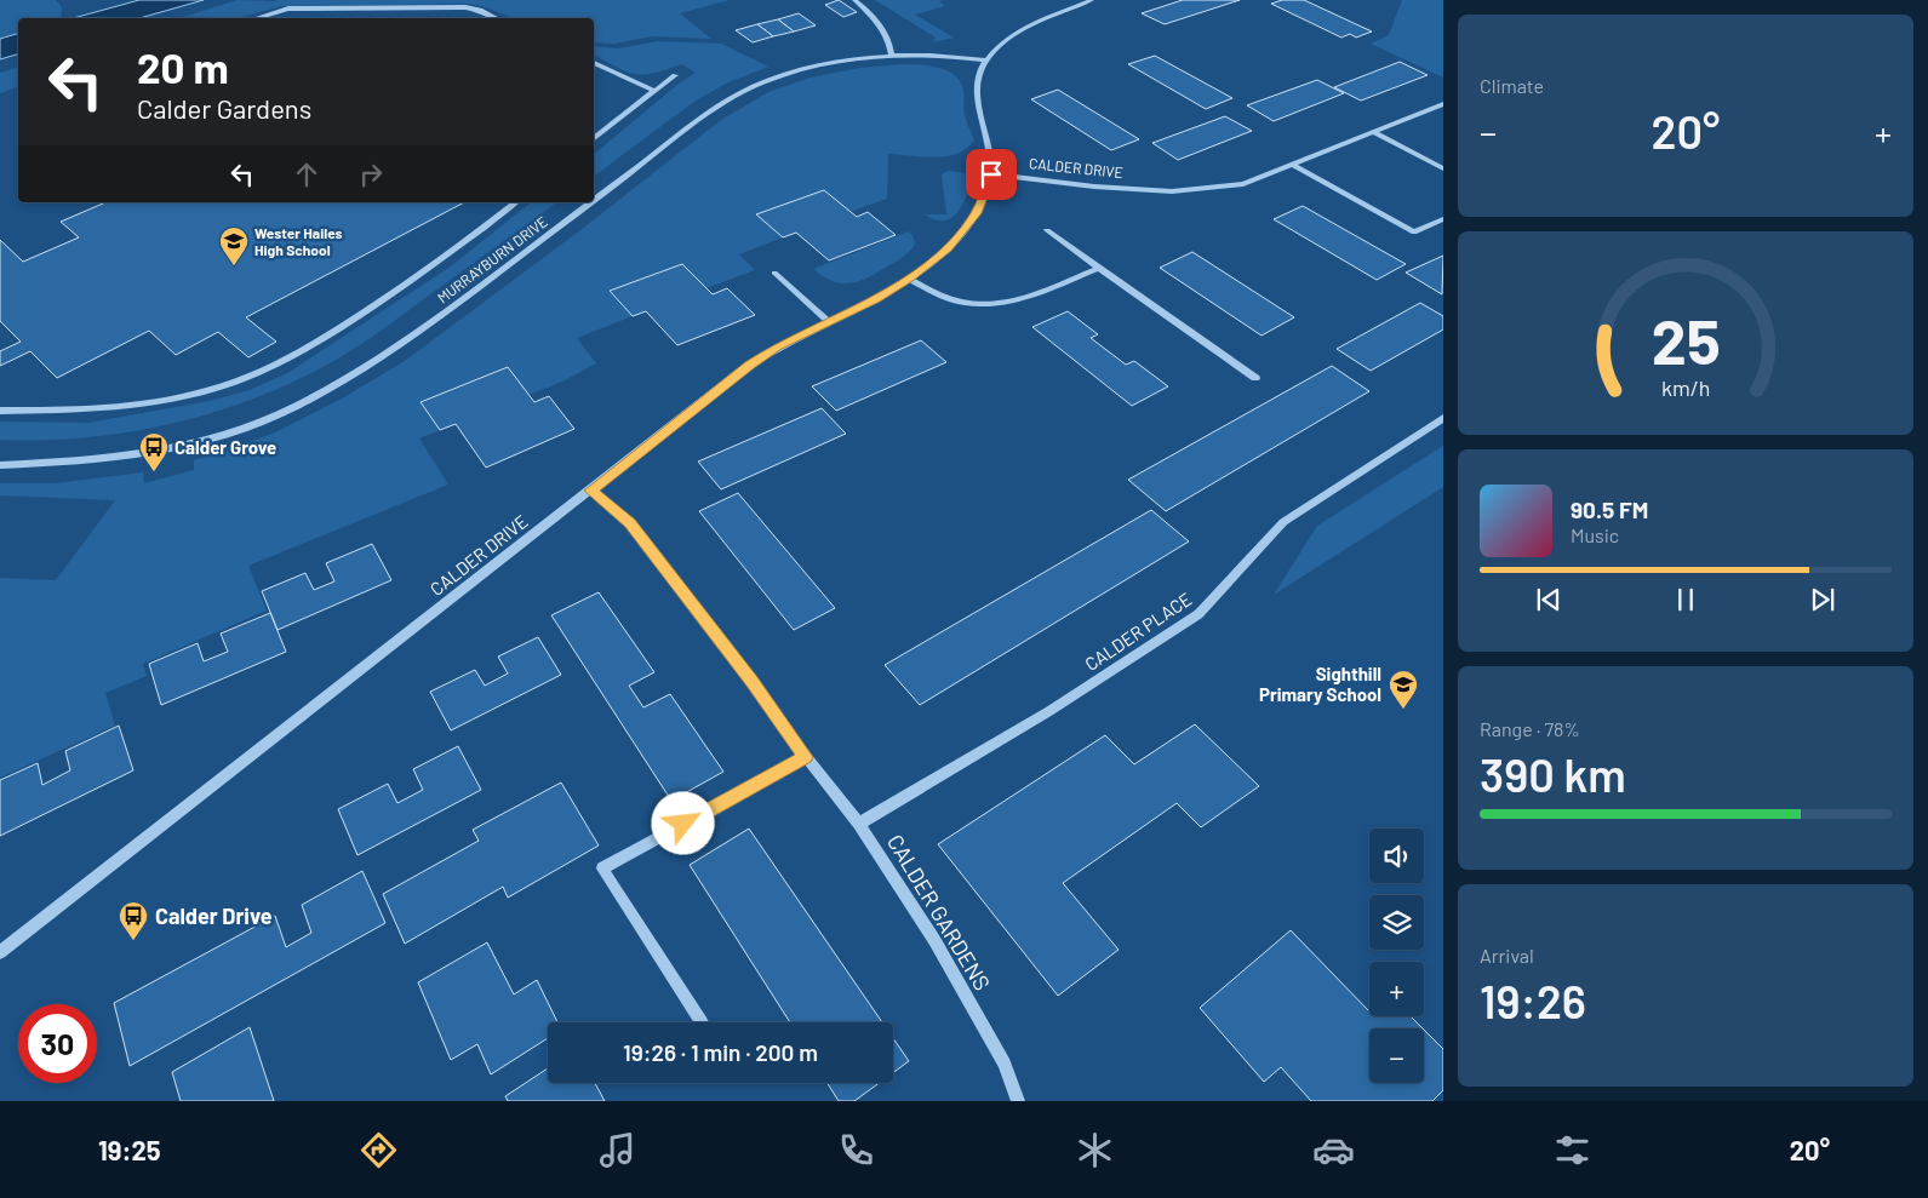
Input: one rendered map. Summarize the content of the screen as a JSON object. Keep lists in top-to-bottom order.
{
  "streets": {
    "street": [
      "CALDER DRIVE",
      "MURRAYBURN DRIVE",
      "CALDER PLACE",
      "CALDER GARDENS"
    ]
  },
  "crossings": [
    ["CALDER DRIVE", "CALDER GARDENS"],
    ["CALDER PLACE", "CALDER GARDENS"]
  ],
  "places": {
    "school or university": ["Wester Hailes High School", "Sighthill Primary School"],
    "bus stop": ["Calder Grove", "Calder Drive"]
  },
  "page": {
    "tile": [
      "Climate",
      ["Range · 78%", "390 km"],
      ["Arrival", "19:26"]
    ],
    "turn": ["20 m", "Calder Gardens"],
    "heat": ["−", "20°", "+"],
    "song": ["90.5 FM", "Music"],
    "map_buttons": ["+", "−"],
    "limit": "30",
    "trip": "19:26 · 1 min · 200 m",
    "tabs": ["19:25", "20°"],
    "gauge": ["25", "km/h"]
  }
}
